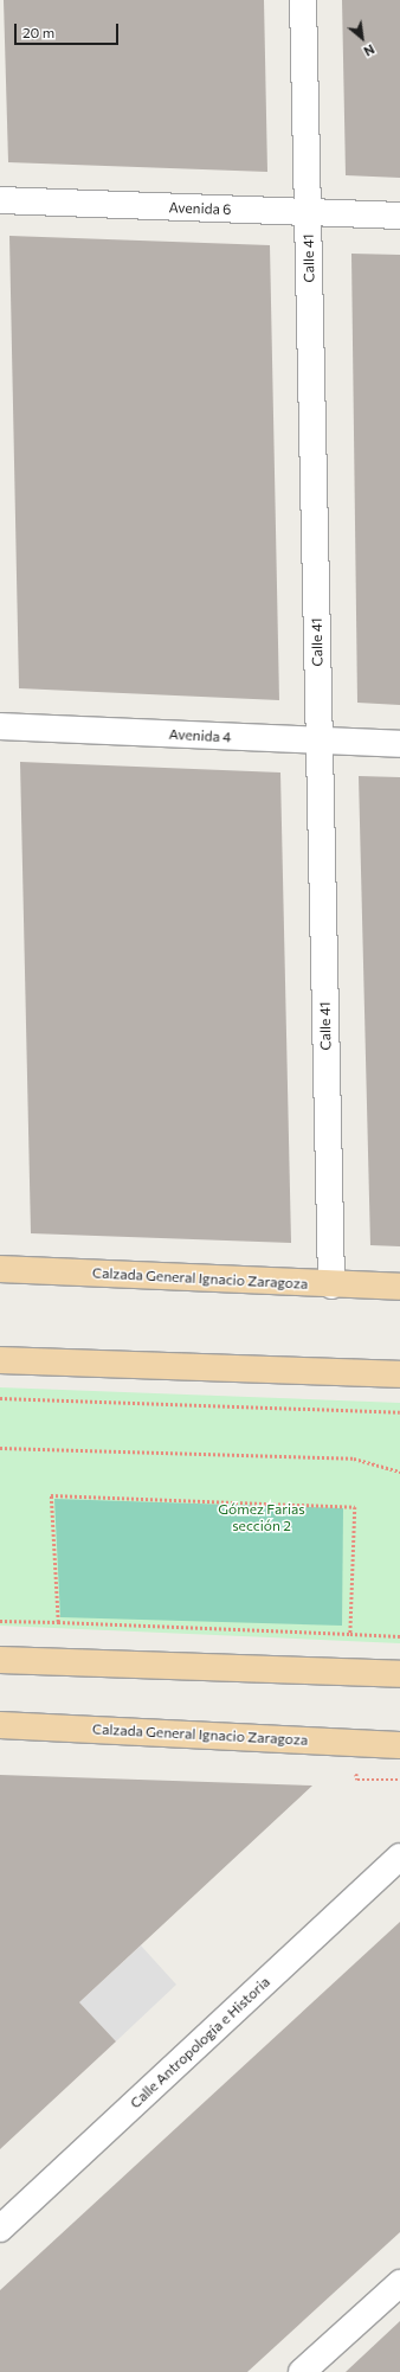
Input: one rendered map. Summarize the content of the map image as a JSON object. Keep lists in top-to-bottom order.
{
  "streets": {
    "main road": ["Calzada General Ignacio Zaragoza"],
    "street": [
      "Avenida 6",
      "Calle 41",
      "Avenida 4",
      "Calle Antropología e Historia"
    ]
  },
  "crossings": [
    ["Avenida 6", "Calle 41"],
    ["Calle 41", "Avenida 4"],
    ["Calle 41", "Calzada General Ignacio Zaragoza"]
  ],
  "parks": ["Gómez Farias sección 2"],
  "scale_bar": "20 m",
  "north": "bottom right"
}
